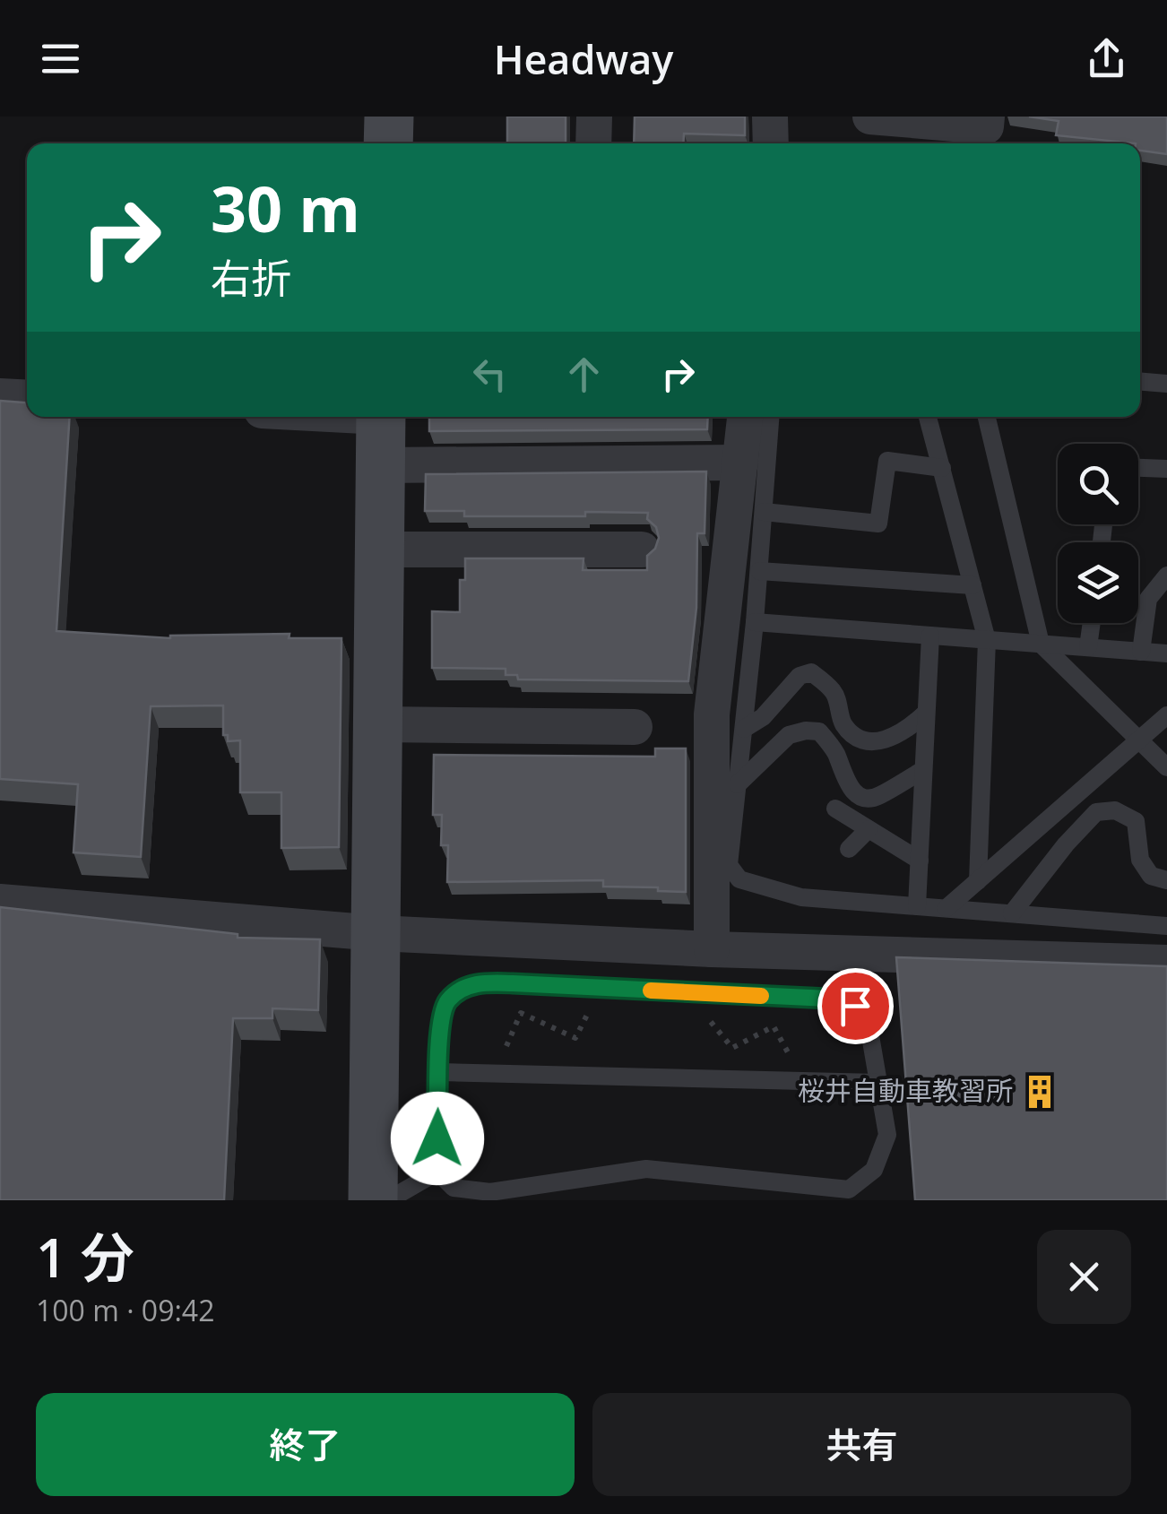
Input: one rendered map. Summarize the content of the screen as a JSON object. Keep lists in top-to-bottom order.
{
  "places": {
    "building": ["桜井自動車教習所"]
  },
  "page": {
    "header": "Headway",
    "turn": ["30 m", "右折"],
    "heading": ["1 分", "100 m · 09:42"],
    "buttons": ["終了", "共有"]
  }
}
